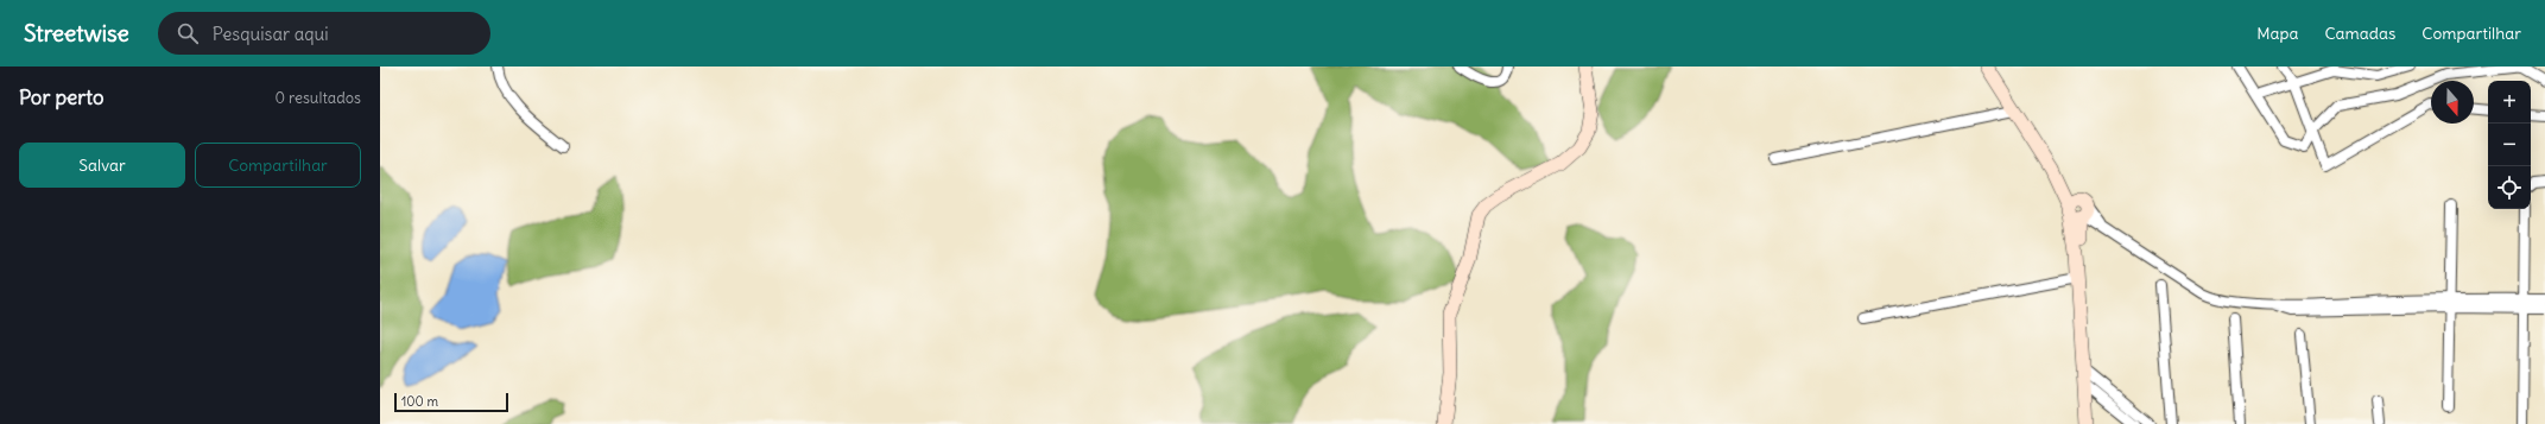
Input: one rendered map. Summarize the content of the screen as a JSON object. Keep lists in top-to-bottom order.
{
  "scale_bar": "100 m",
  "north": "bottom",
  "page": {
    "header": "Streetwise",
    "search": "Pesquisar aqui",
    "nav": ["Mapa", "Camadas", "Compartilhar"],
    "heading": ["Por perto", "0 resultados"],
    "map_buttons": ["+", "−"],
    "buttons": ["Salvar", "Compartilhar"],
    "scale": "100 m"
  }
}
